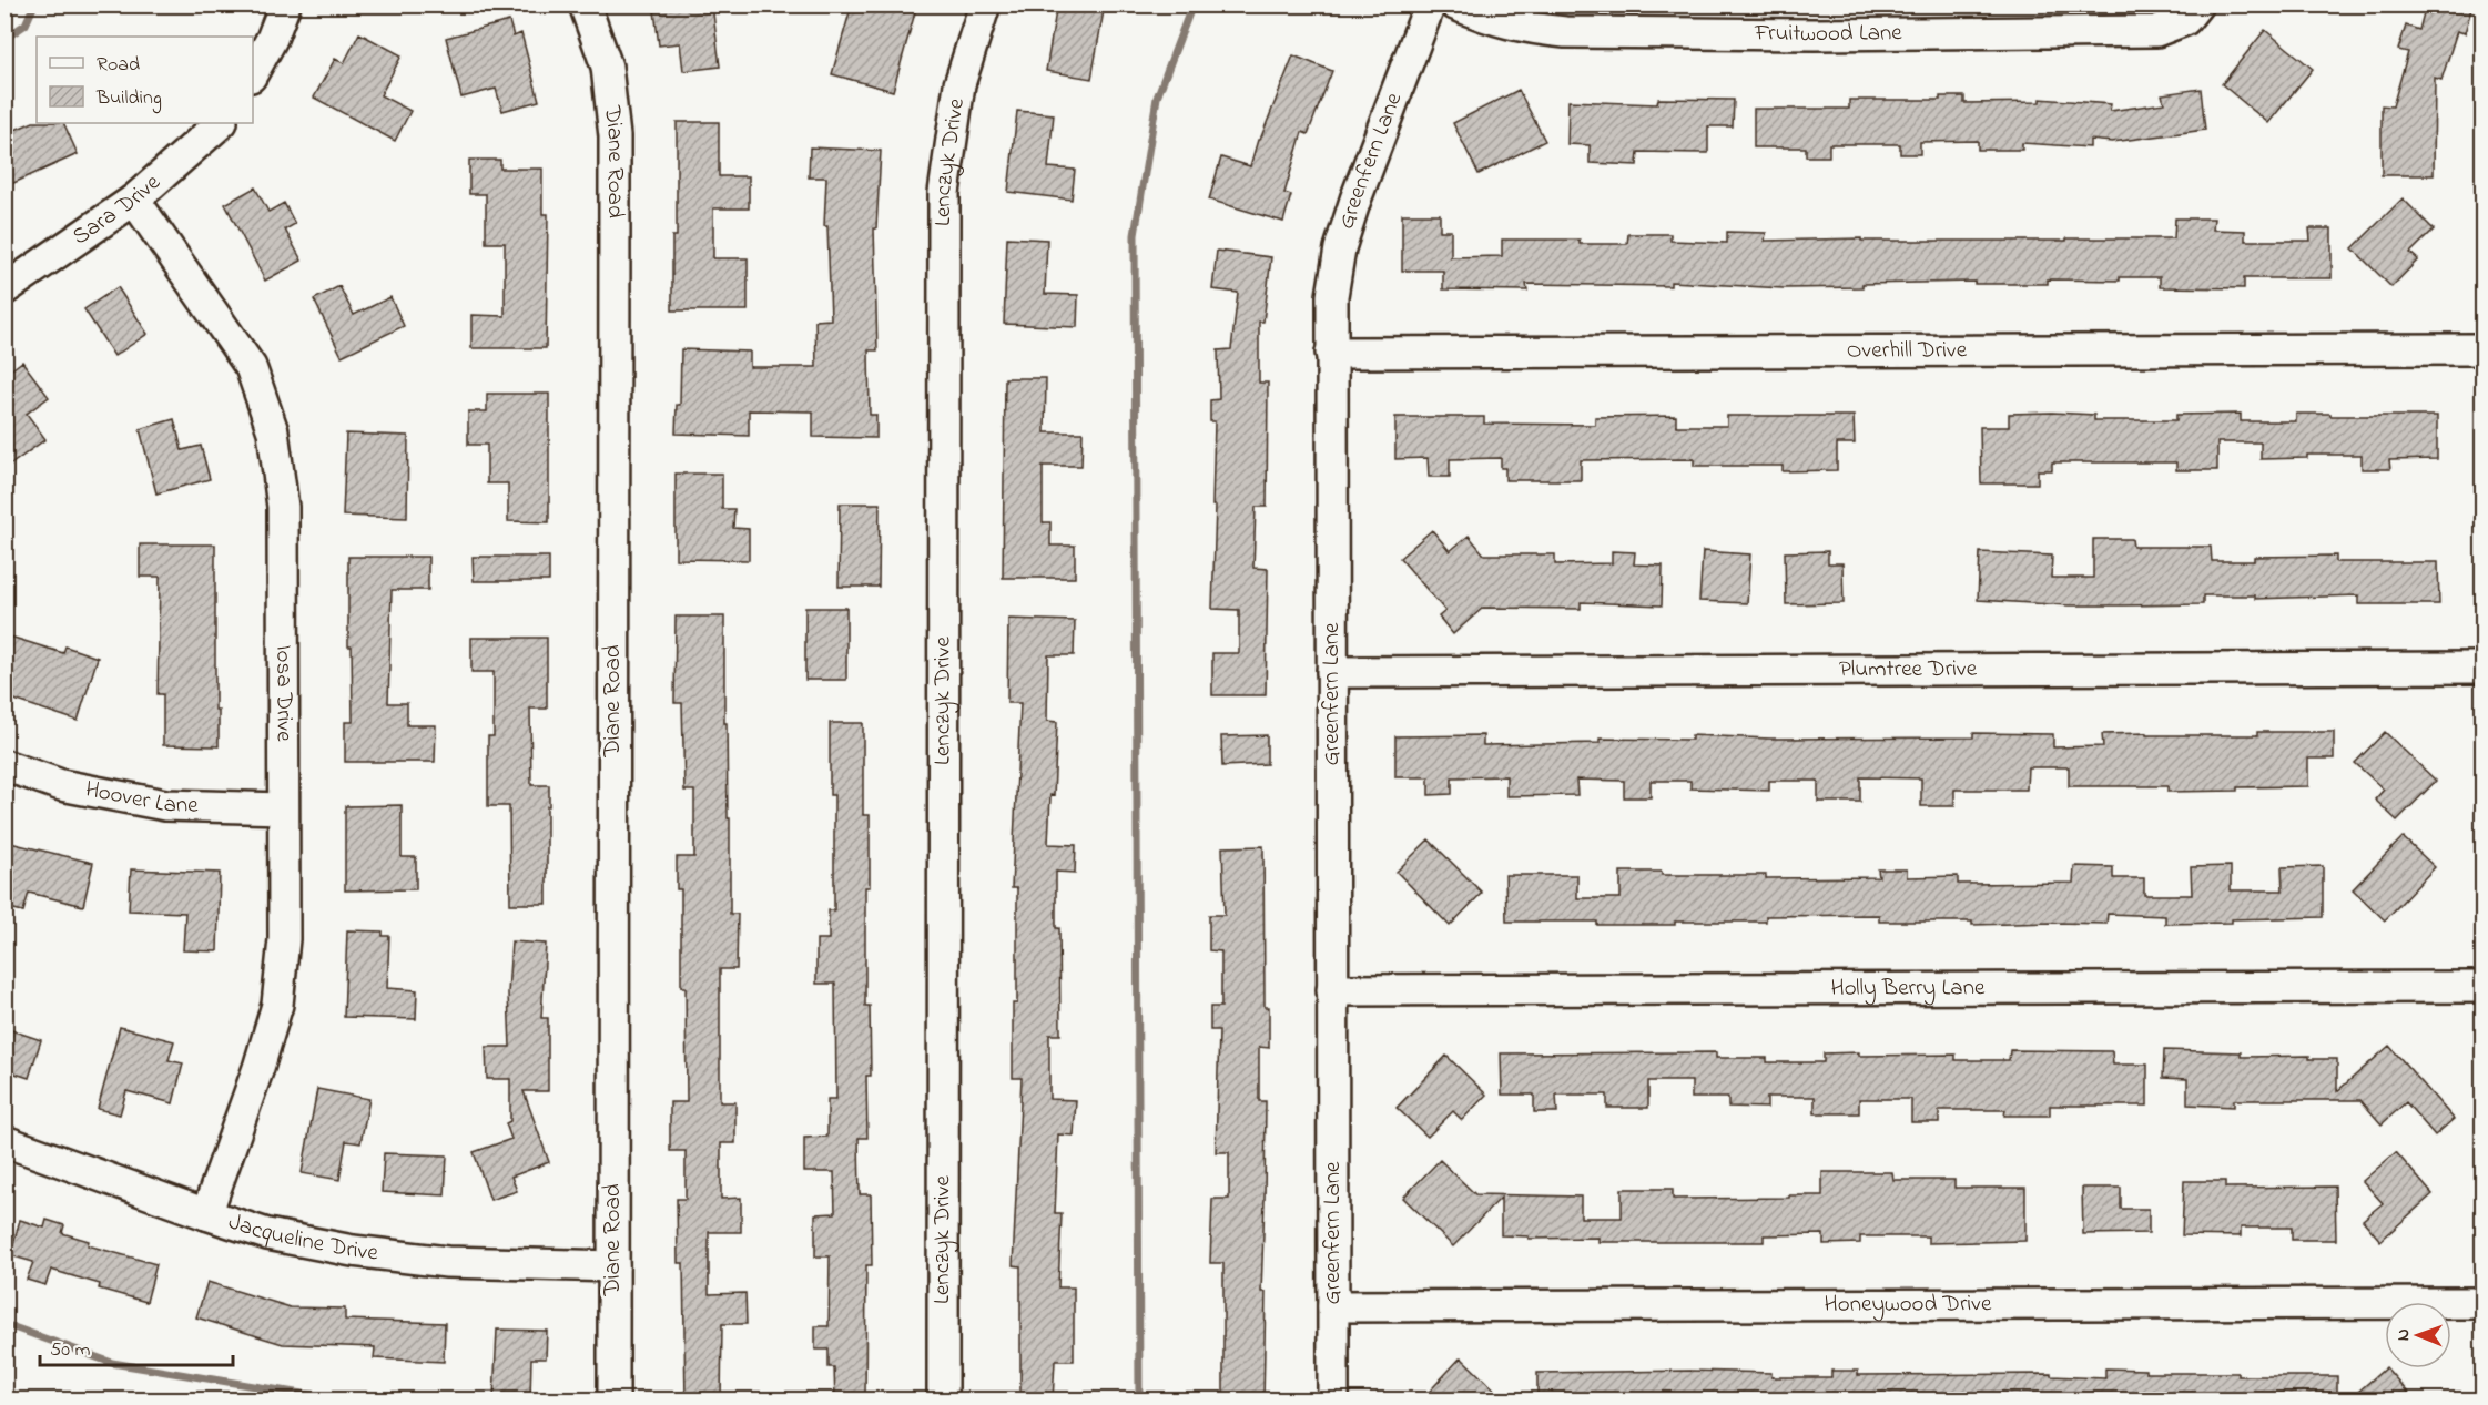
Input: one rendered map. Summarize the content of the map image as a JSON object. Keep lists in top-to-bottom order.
{
  "streets": {
    "street": [
      "Fruitwood Lane",
      "Greenfern Lane",
      "Diane Road",
      "Lenczyk Drive",
      "Sara Drive",
      "Overhill Drive",
      "Plumtree Drive",
      "Iosa Drive",
      "Hoover Lane",
      "Holly Berry Lane",
      "Jacqueline Drive",
      "Honeywood Drive"
    ]
  },
  "crossings": [
    ["Greenfern Lane", "Overhill Drive"],
    ["Greenfern Lane", "Plumtree Drive"],
    ["Greenfern Lane", "Holly Berry Lane"],
    ["Greenfern Lane", "Honeywood Drive"],
    ["Diane Road", "Jacqueline Drive"],
    ["Sara Drive", "Iosa Drive"],
    ["Iosa Drive", "Hoover Lane"],
    ["Iosa Drive", "Jacqueline Drive"]
  ],
  "legend": ["Road", "Building"],
  "scale_bar": "50 m",
  "north": "left"
}
